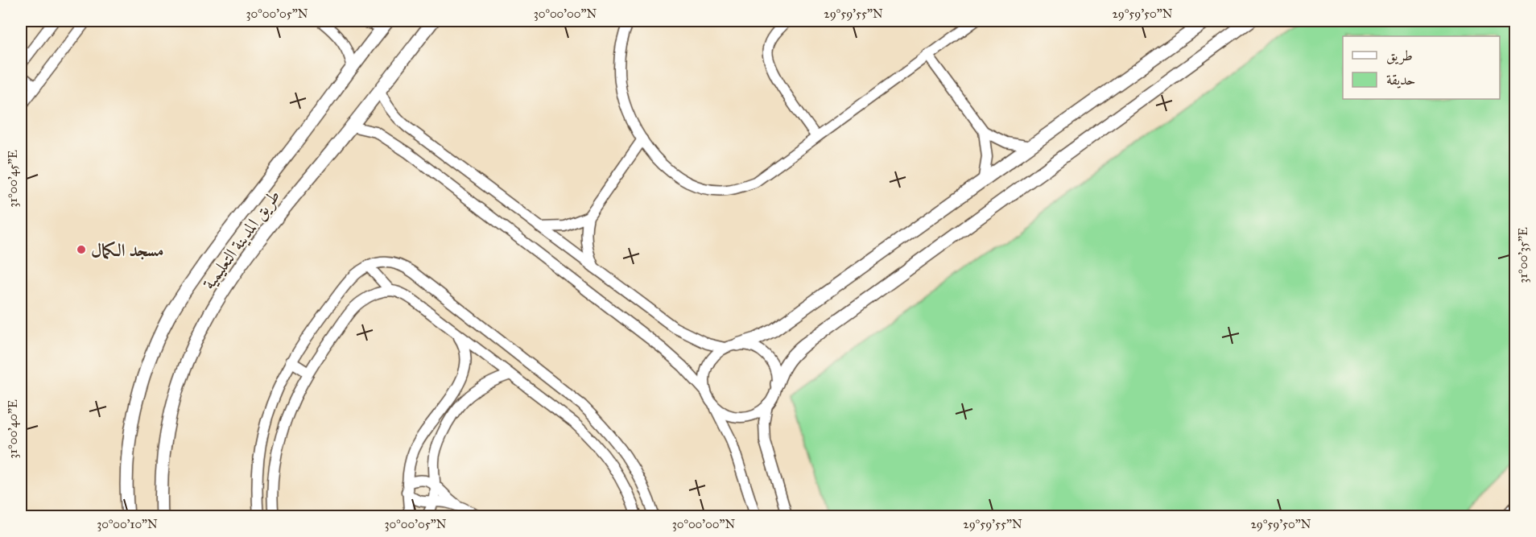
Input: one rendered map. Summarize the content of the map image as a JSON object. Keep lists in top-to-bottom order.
{
  "streets": {
    "street": ["طريق المدينة التعليمية"]
  },
  "places": ["مسجد الكمال"],
  "legend": ["طريق", "حديقة"],
  "coordinates": [
    "30°00'05\"N",
    "30°00'00\"N",
    "29°59'55\"N",
    "29°59'50\"N",
    "31°00'45\"E",
    "31°00'35\"E",
    "31°00'40\"E",
    "30°00'10\"N"
  ]
}
